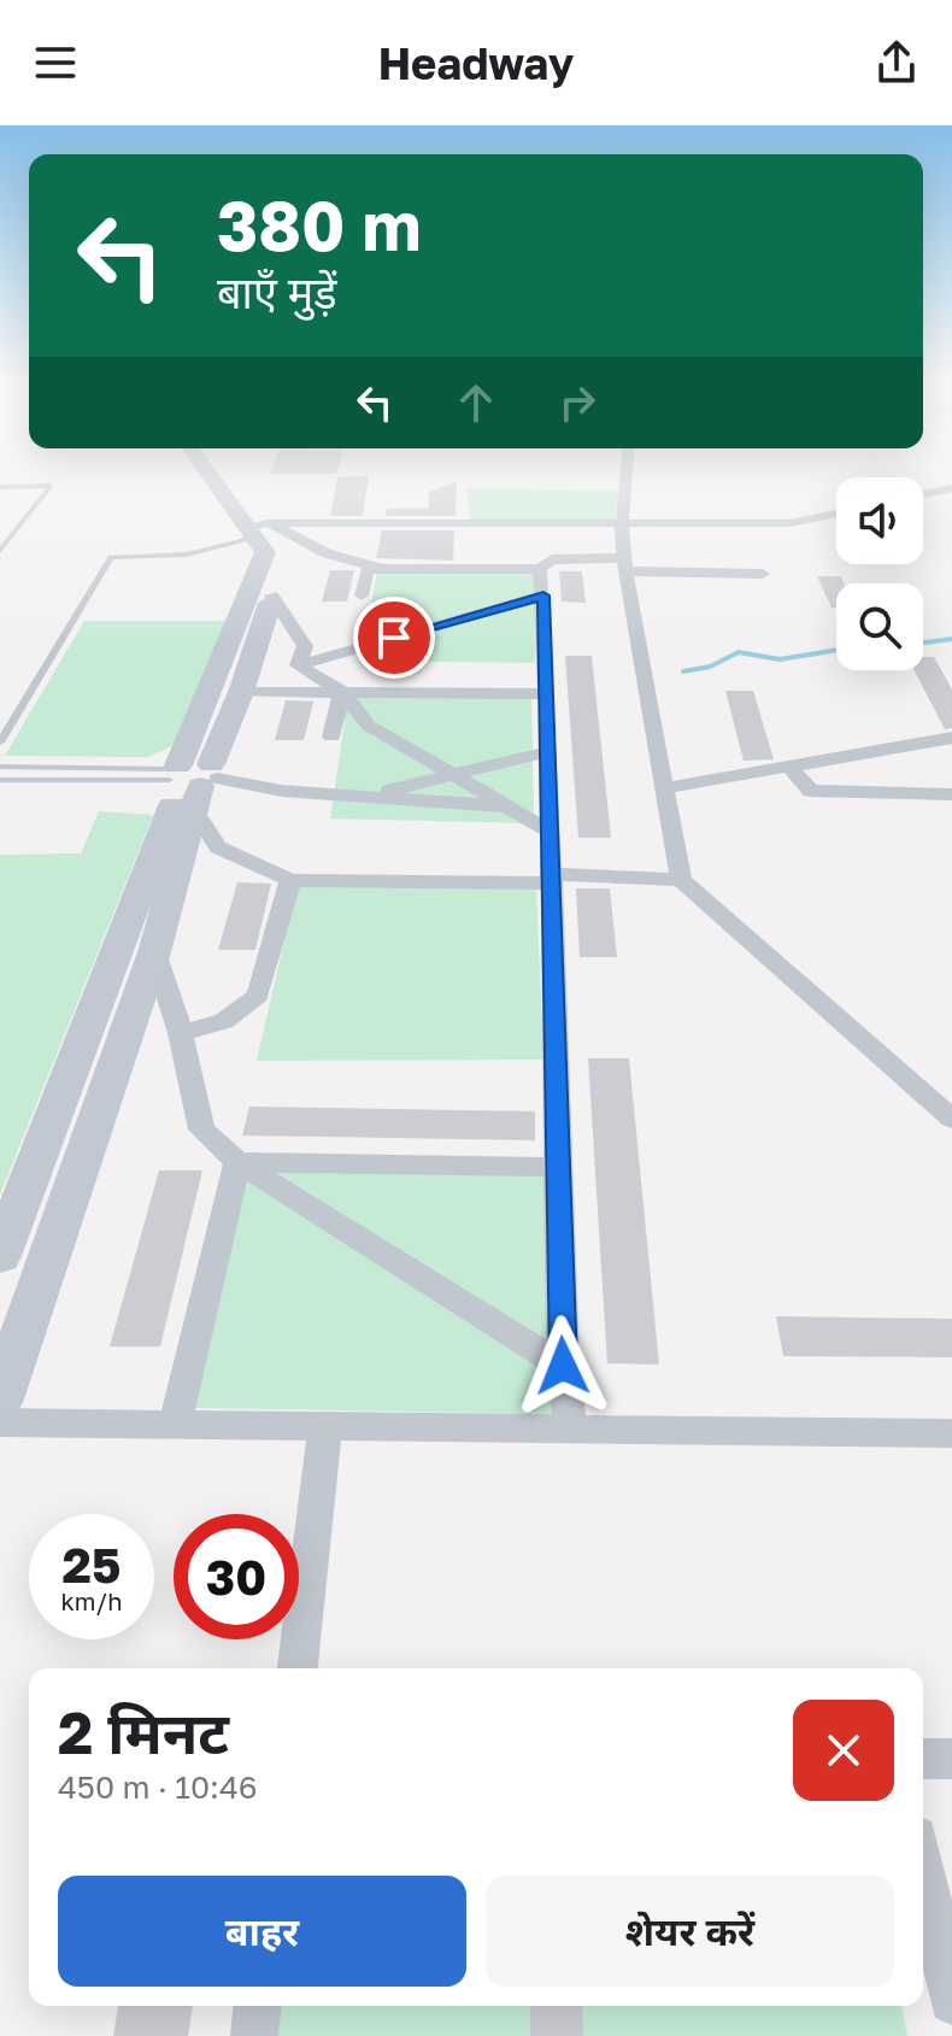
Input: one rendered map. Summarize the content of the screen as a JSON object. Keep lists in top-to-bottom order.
{
  "page": {
    "header": "Headway",
    "turn": ["380 m", "बाएँ मुड़ें"],
    "speed": "25 km/h",
    "limit": "30",
    "heading": ["2 मिनट", "450 m · 10:46"],
    "buttons": ["बाहर", "शेयर करें"]
  }
}
